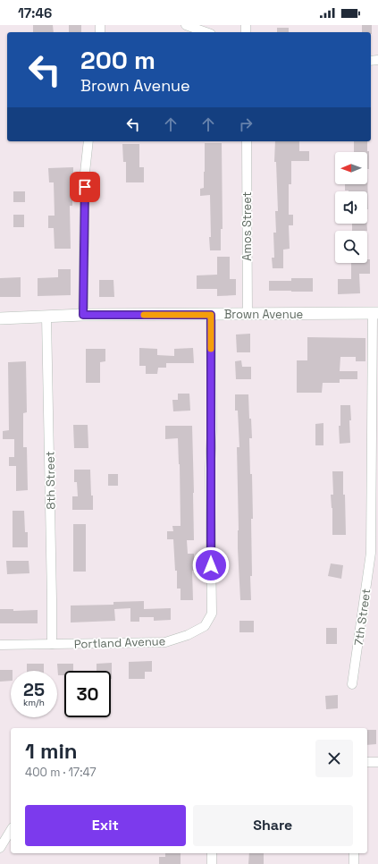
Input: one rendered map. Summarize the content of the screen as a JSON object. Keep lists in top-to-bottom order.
{
  "streets": {
    "street": [
      "Amos Street",
      "Brown Avenue",
      "8th Street",
      "7th Street",
      "Portland Avenue"
    ]
  },
  "crossings": [
    ["Amos Street", "Brown Avenue"],
    ["Brown Avenue", "8th Street"],
    ["Brown Avenue", "7th Street"],
    ["Brown Avenue", "Portland Avenue"],
    ["8th Street", "Portland Avenue"]
  ],
  "north": "left",
  "page": {
    "status": "17:46",
    "turn": ["200 m", "Brown Avenue"],
    "speed": "25 km/h",
    "limit": "30",
    "heading": ["1 min", "400 m · 17:47"],
    "buttons": ["Exit", "Share"]
  }
}
